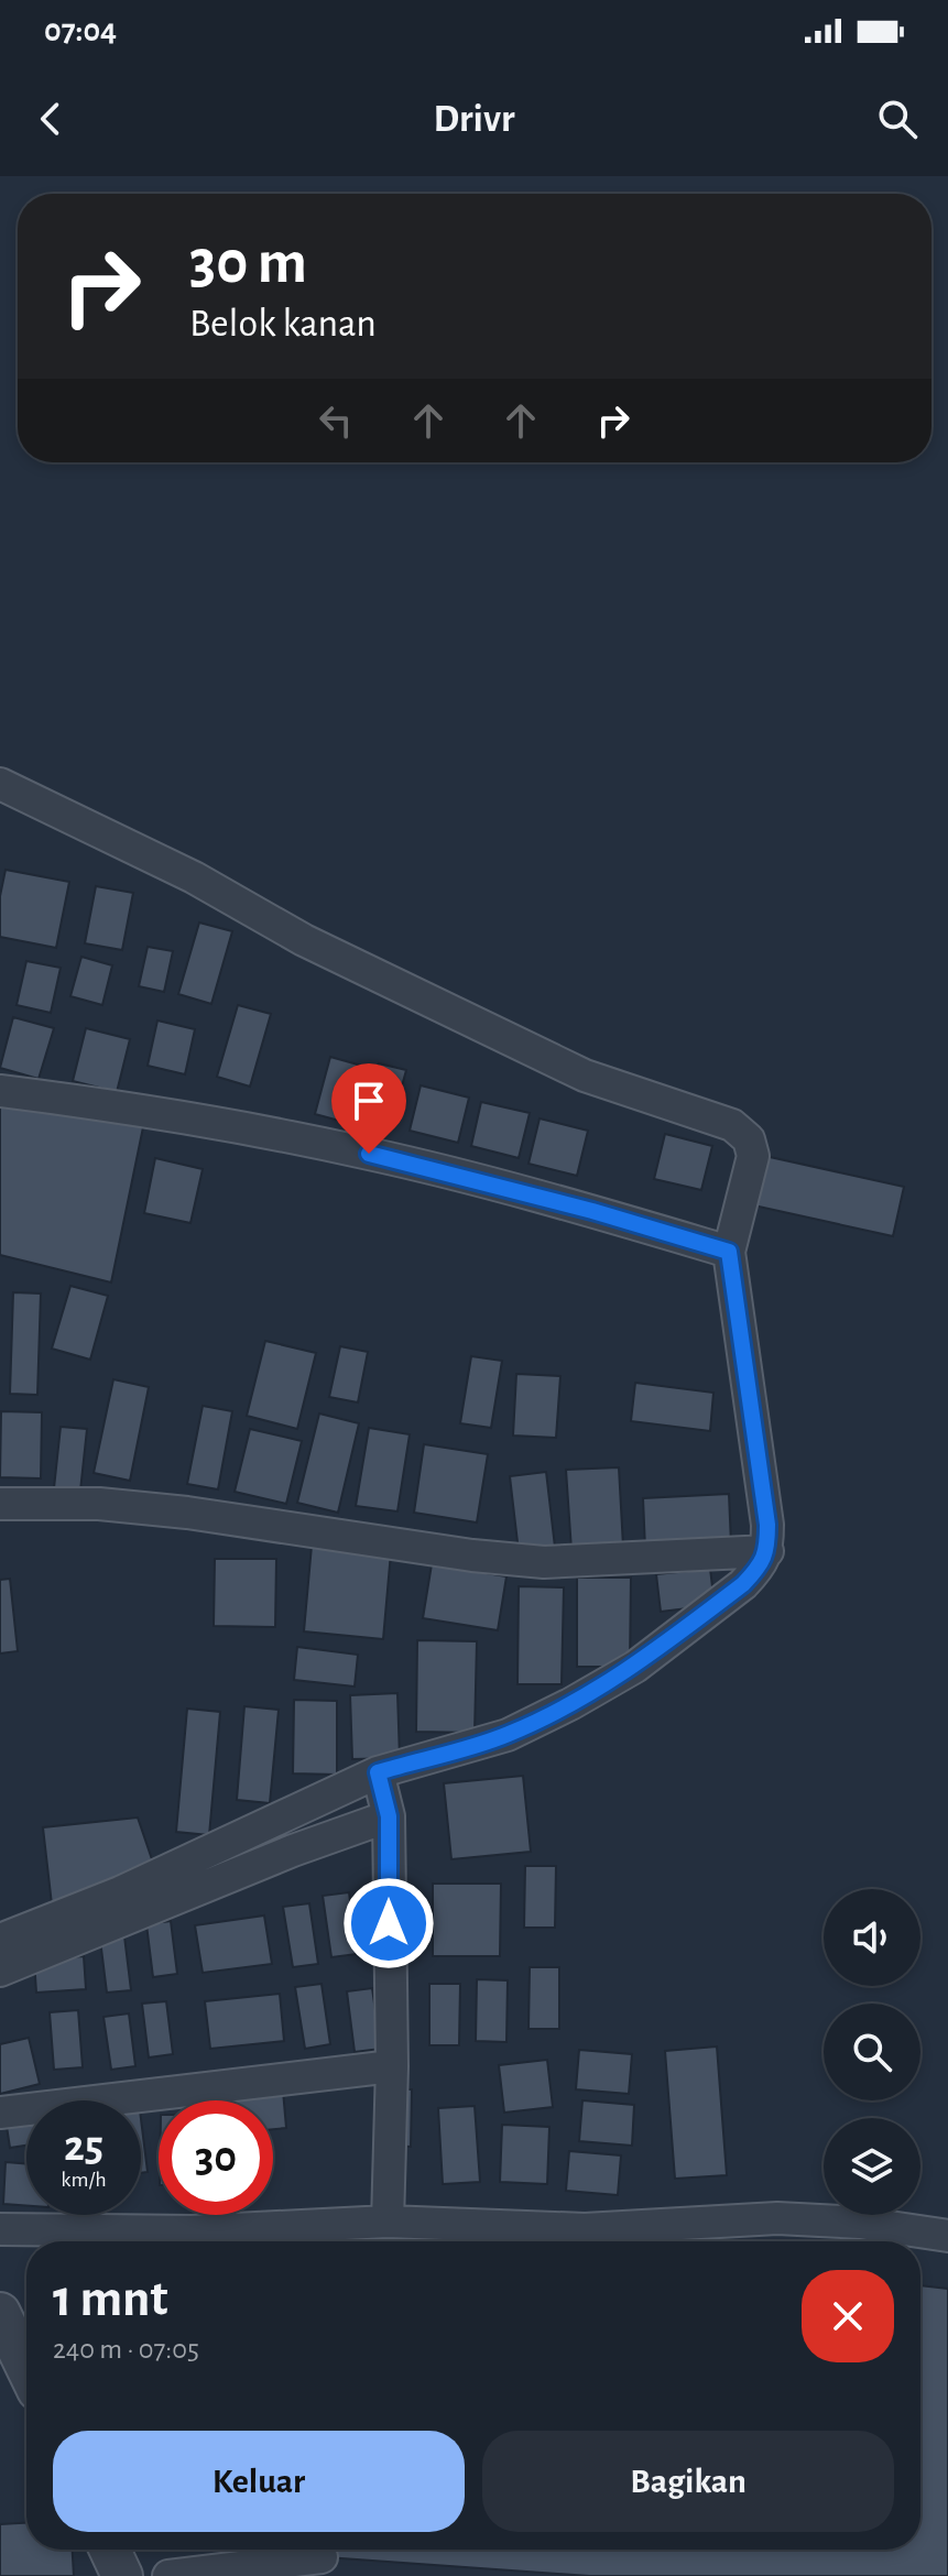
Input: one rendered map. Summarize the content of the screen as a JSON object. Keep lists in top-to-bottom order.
{
  "page": {
    "status": "07:04",
    "header": "Drivr",
    "turn": ["30 m", "Belok kanan"],
    "speed": "25 km/h",
    "limit": "30",
    "heading": ["1 mnt", "240 m · 07:05"],
    "buttons": ["Keluar", "Bagikan"]
  }
}
